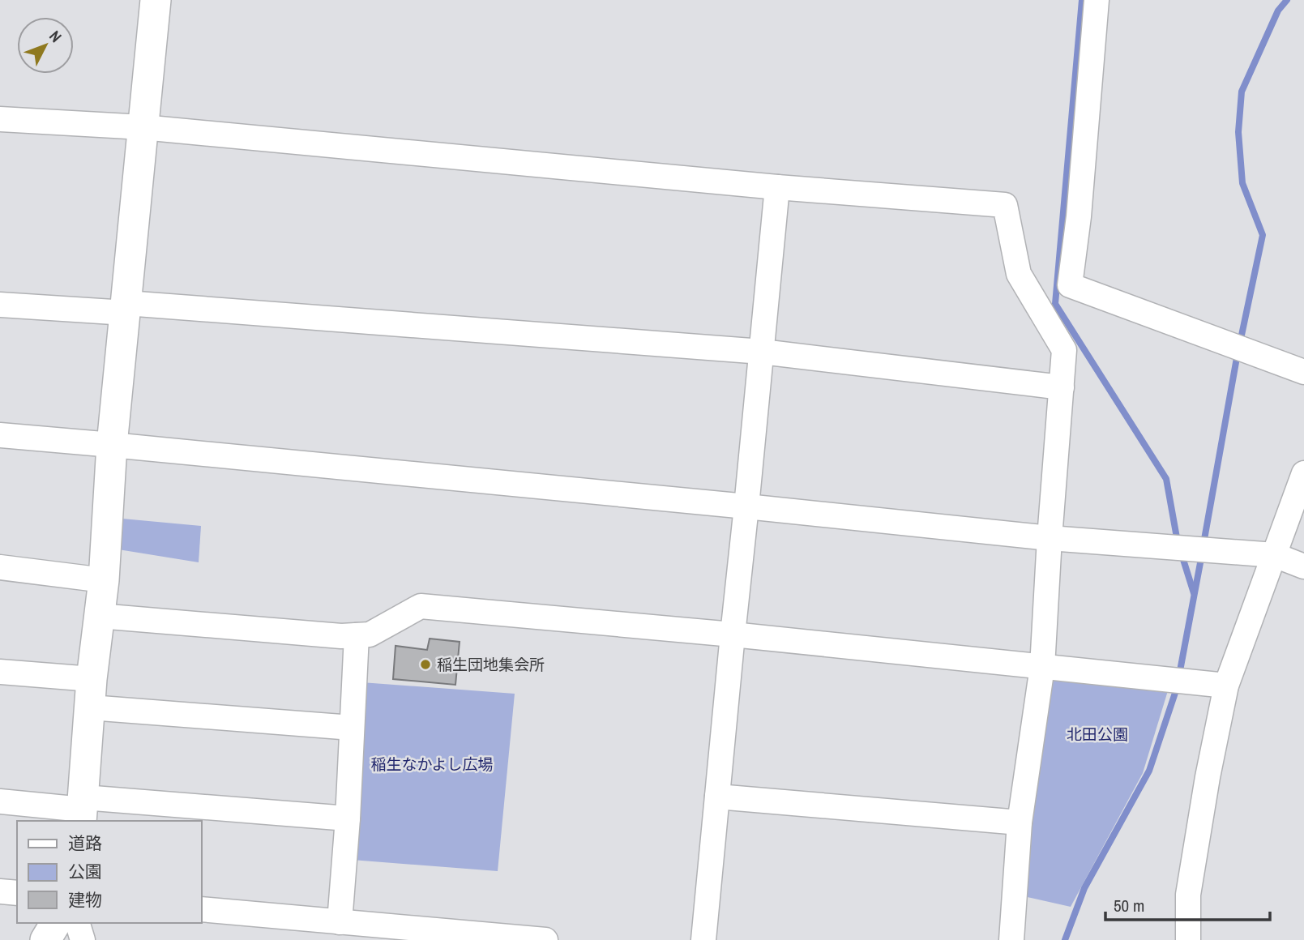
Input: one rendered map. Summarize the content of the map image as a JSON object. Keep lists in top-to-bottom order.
{
  "parks": ["北田公園", "稲生なかよし広場"],
  "places": ["稲生団地集会所"],
  "legend": ["道路", "公園", "建物"],
  "scale_bar": "50 m",
  "north": "top right"
}
